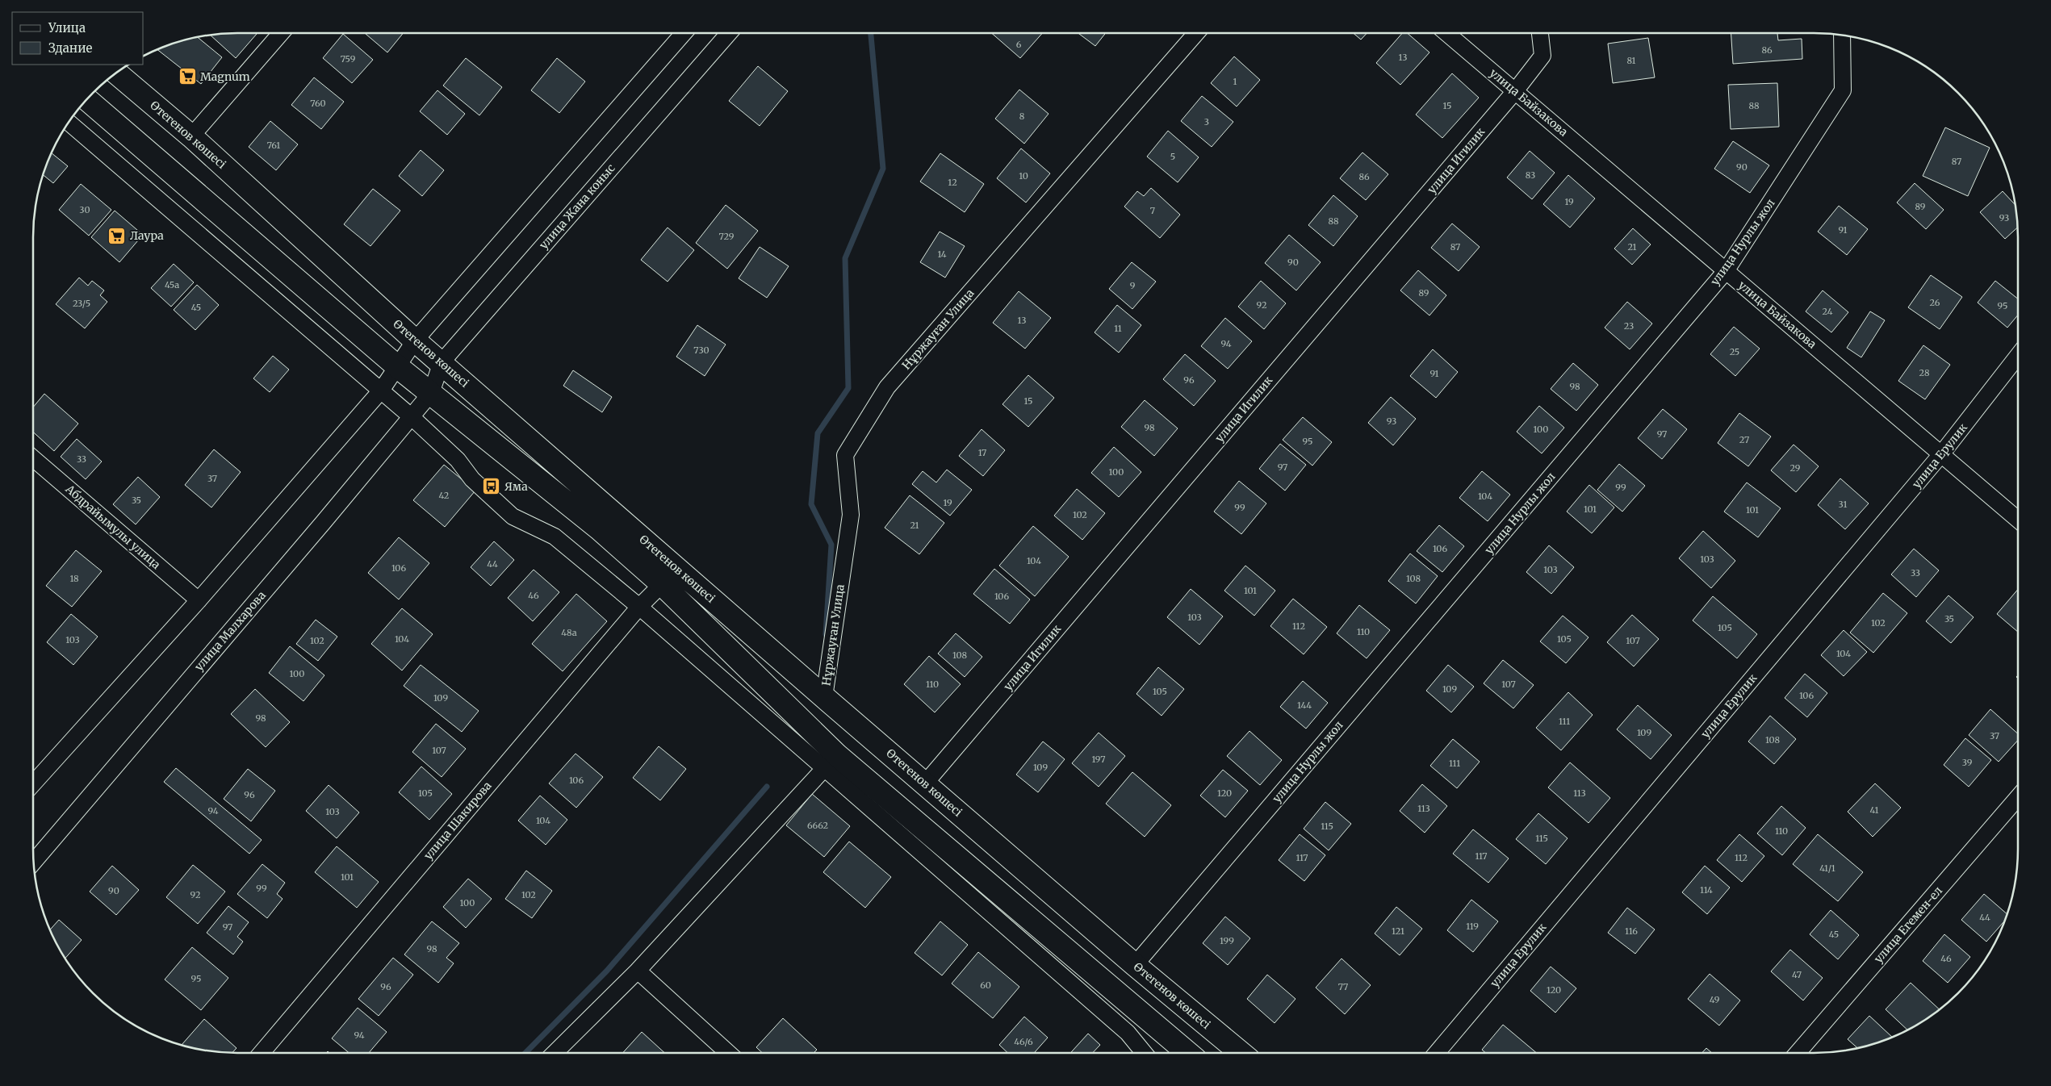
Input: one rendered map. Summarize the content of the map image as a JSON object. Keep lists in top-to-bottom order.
{
  "streets": {
    "main road": ["Өтегенов көшесі"],
    "street": [
      "улица Байзакова",
      "улица Игилик",
      "улица Жана коныс",
      "улица Нурлы жол",
      "Нұржауған Улица",
      "улица Ерулик",
      "Абдрайымулы улица",
      "улица Малхарова",
      "улица Шакирова",
      "улица Егемен-ел"
    ]
  },
  "crossings": [
    ["улица Байзакова", "улица Игилик"],
    ["улица Байзакова", "улица Нурлы жол"],
    ["улица Байзакова", "улица Ерулик"],
    ["Өтегенов көшесі", "улица Игилик"],
    ["Өтегенов көшесі", "улица Жана коныс"],
    ["Өтегенов көшесі", "улица Нурлы жол"],
    ["Өтегенов көшесі", "Нұржауған Улица"],
    ["Өтегенов көшесі", "улица Малхарова"],
    ["Өтегенов көшесі", "улица Шакирова"],
    ["улица Жана коныс", "улица Малхарова"]
  ],
  "places": {
    "supermarket": ["Magnum", "Лаура"],
    "bus stop": ["Яма"]
  },
  "house_numbers": [
    "6",
    "86",
    "13",
    "759",
    "81",
    "1",
    "760",
    "15",
    "88",
    "8",
    "3",
    "761",
    "5",
    "87",
    "90",
    "83",
    "10",
    "86",
    "12",
    "19",
    "89",
    "30",
    "7",
    "93",
    "88",
    "91",
    "729",
    "87",
    "21",
    "14",
    "90",
    "45а",
    "9",
    "89",
    "26",
    "23/5",
    "92",
    "95",
    "45",
    "24",
    "13",
    "23",
    "11",
    "94",
    "730",
    "25",
    "28",
    "91",
    "96",
    "98",
    "15",
    "93",
    "98",
    "100",
    "97",
    "27",
    "95",
    "17",
    "33",
    "97",
    "29",
    "100",
    "37",
    "99",
    "42",
    "104",
    "35",
    "19",
    "31",
    "99",
    "101",
    "101",
    "102",
    "21",
    "106",
    "103",
    "104",
    "44",
    "106",
    "103",
    "33",
    "18",
    "108",
    "101",
    "46",
    "106",
    "103",
    "35",
    "102",
    "112",
    "105",
    "110",
    "48а",
    "104",
    "105",
    "103",
    "102",
    "107",
    "104",
    "108",
    "100",
    "110",
    "107",
    "109",
    "105",
    "106",
    "109",
    "144",
    "98",
    "111",
    "109",
    "37",
    "108",
    "107",
    "197",
    "39",
    "111",
    "109",
    "106",
    "105",
    "120",
    "113",
    "96",
    "113",
    "41",
    "94",
    "103",
    "104",
    "6662",
    "115",
    "110",
    "115",
    "117",
    "117",
    "112",
    "41/1",
    "101",
    "99",
    "114",
    "90",
    "92",
    "102",
    "100",
    "44",
    "119",
    "97",
    "121",
    "116",
    "45",
    "199",
    "98",
    "46",
    "47",
    "95",
    "60",
    "96",
    "77",
    "120",
    "49",
    "94",
    "46/6"
  ],
  "legend": ["Улица", "Здание"]
}
